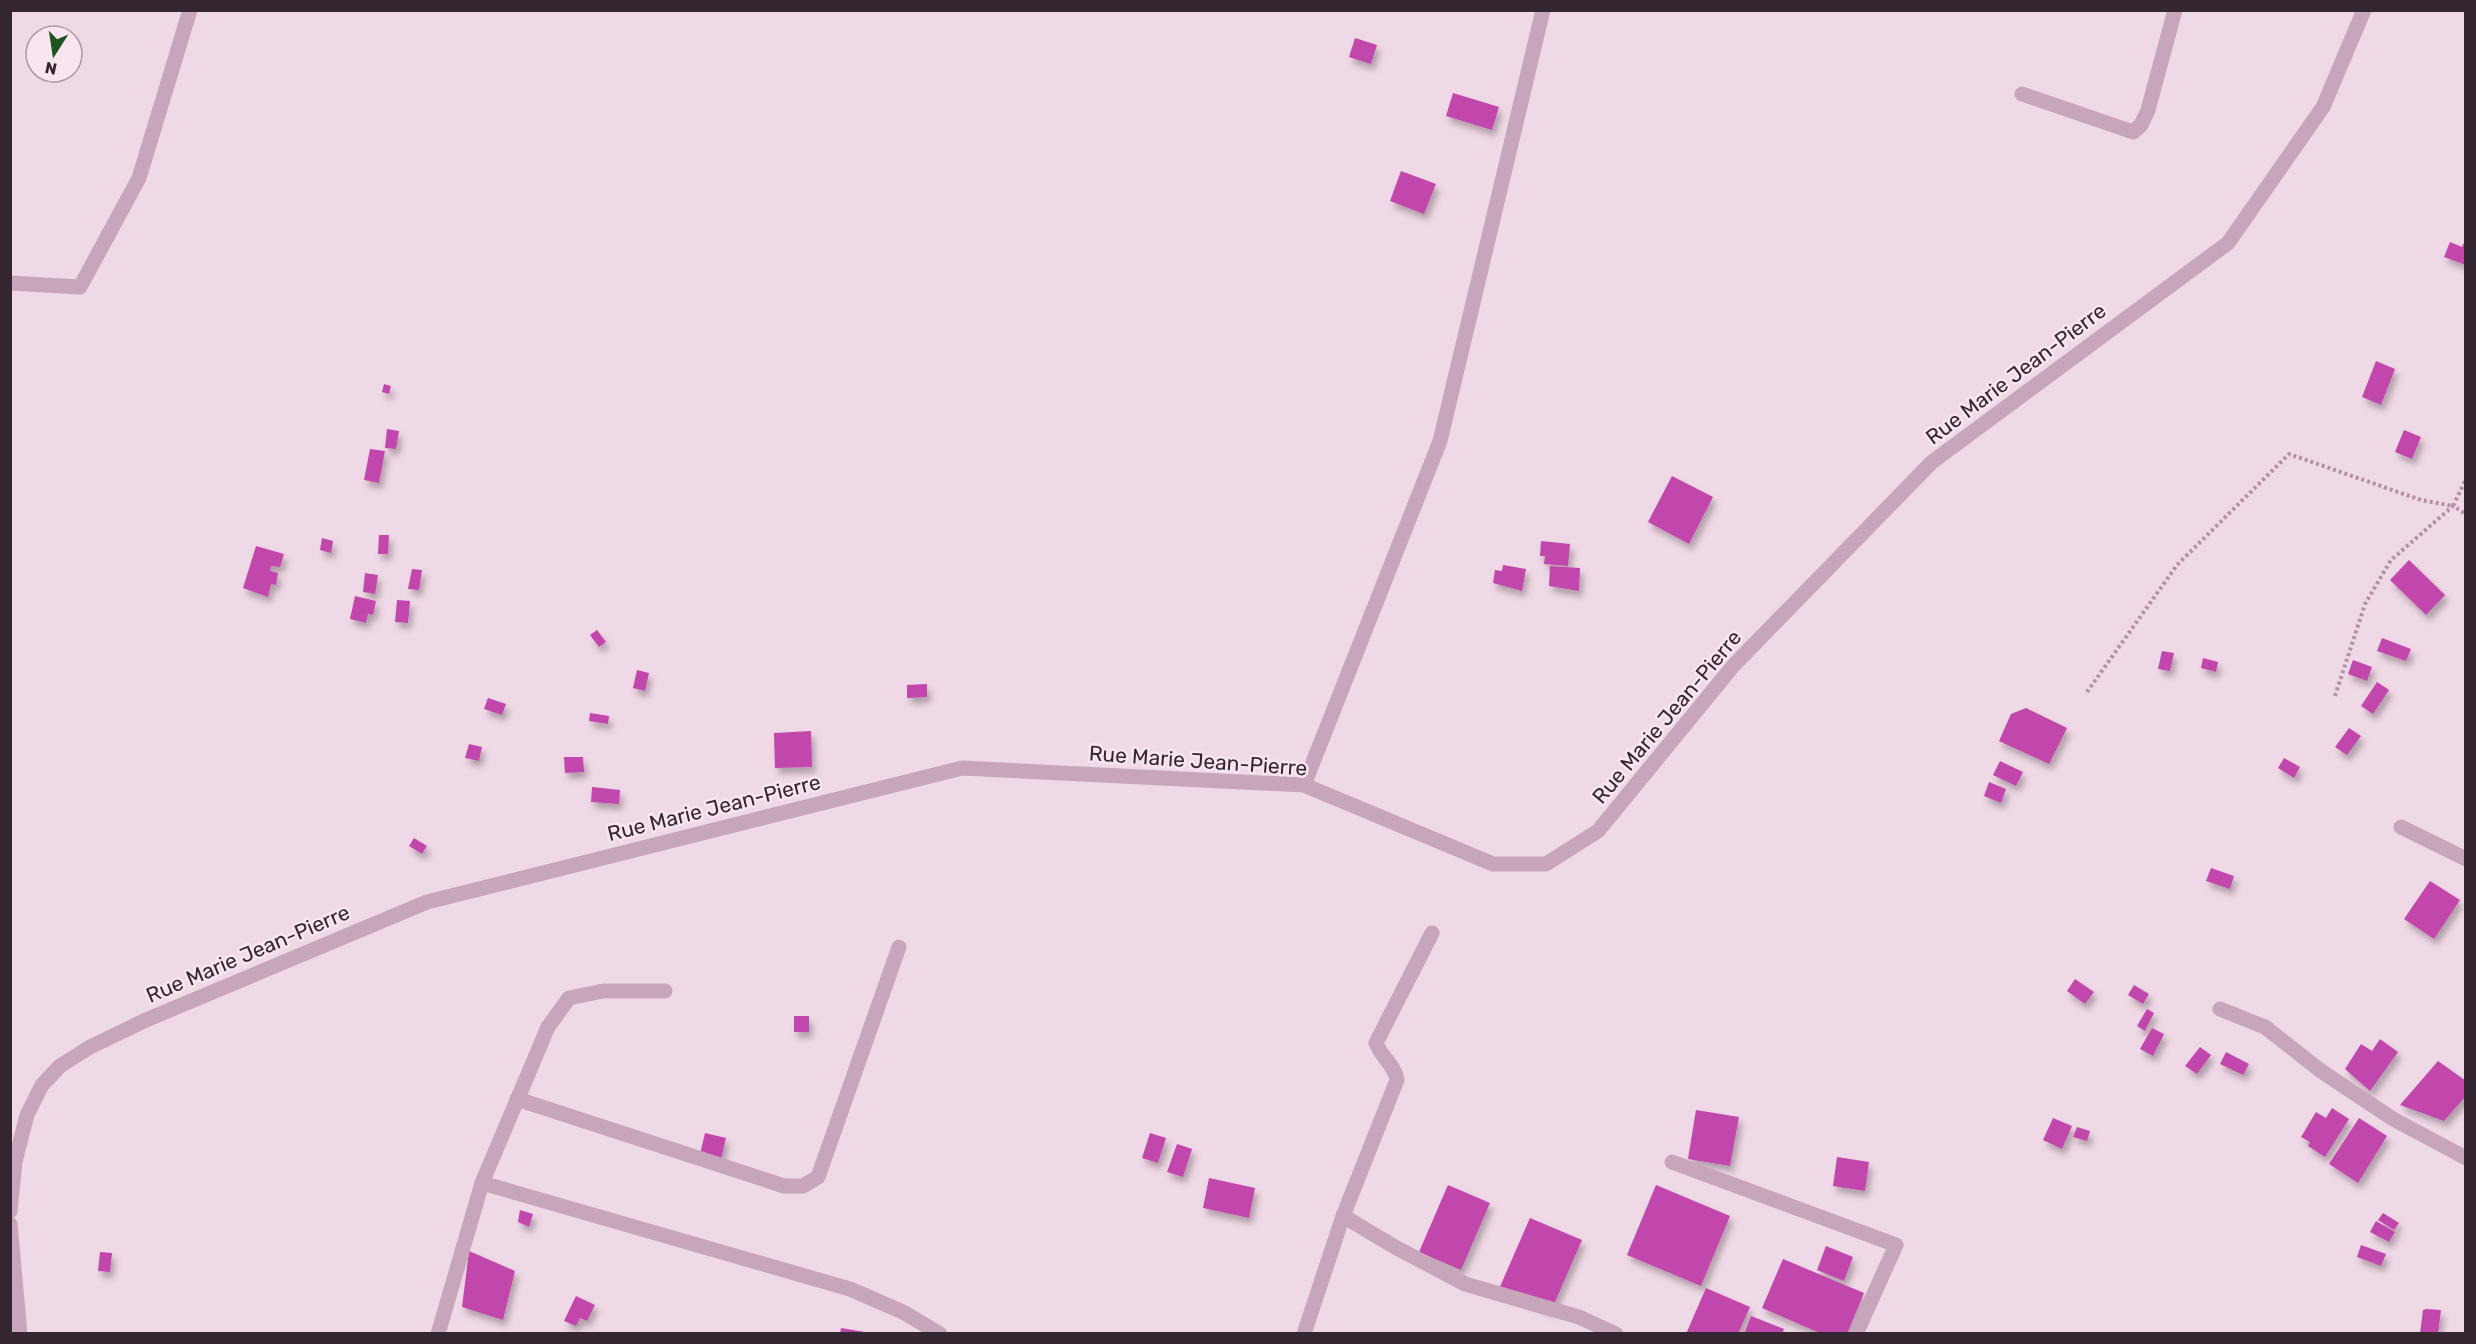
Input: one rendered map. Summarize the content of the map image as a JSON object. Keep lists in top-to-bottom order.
{
  "streets": {
    "street": ["Rue Marie Jean-Pierre"]
  },
  "north": "bottom"
}
